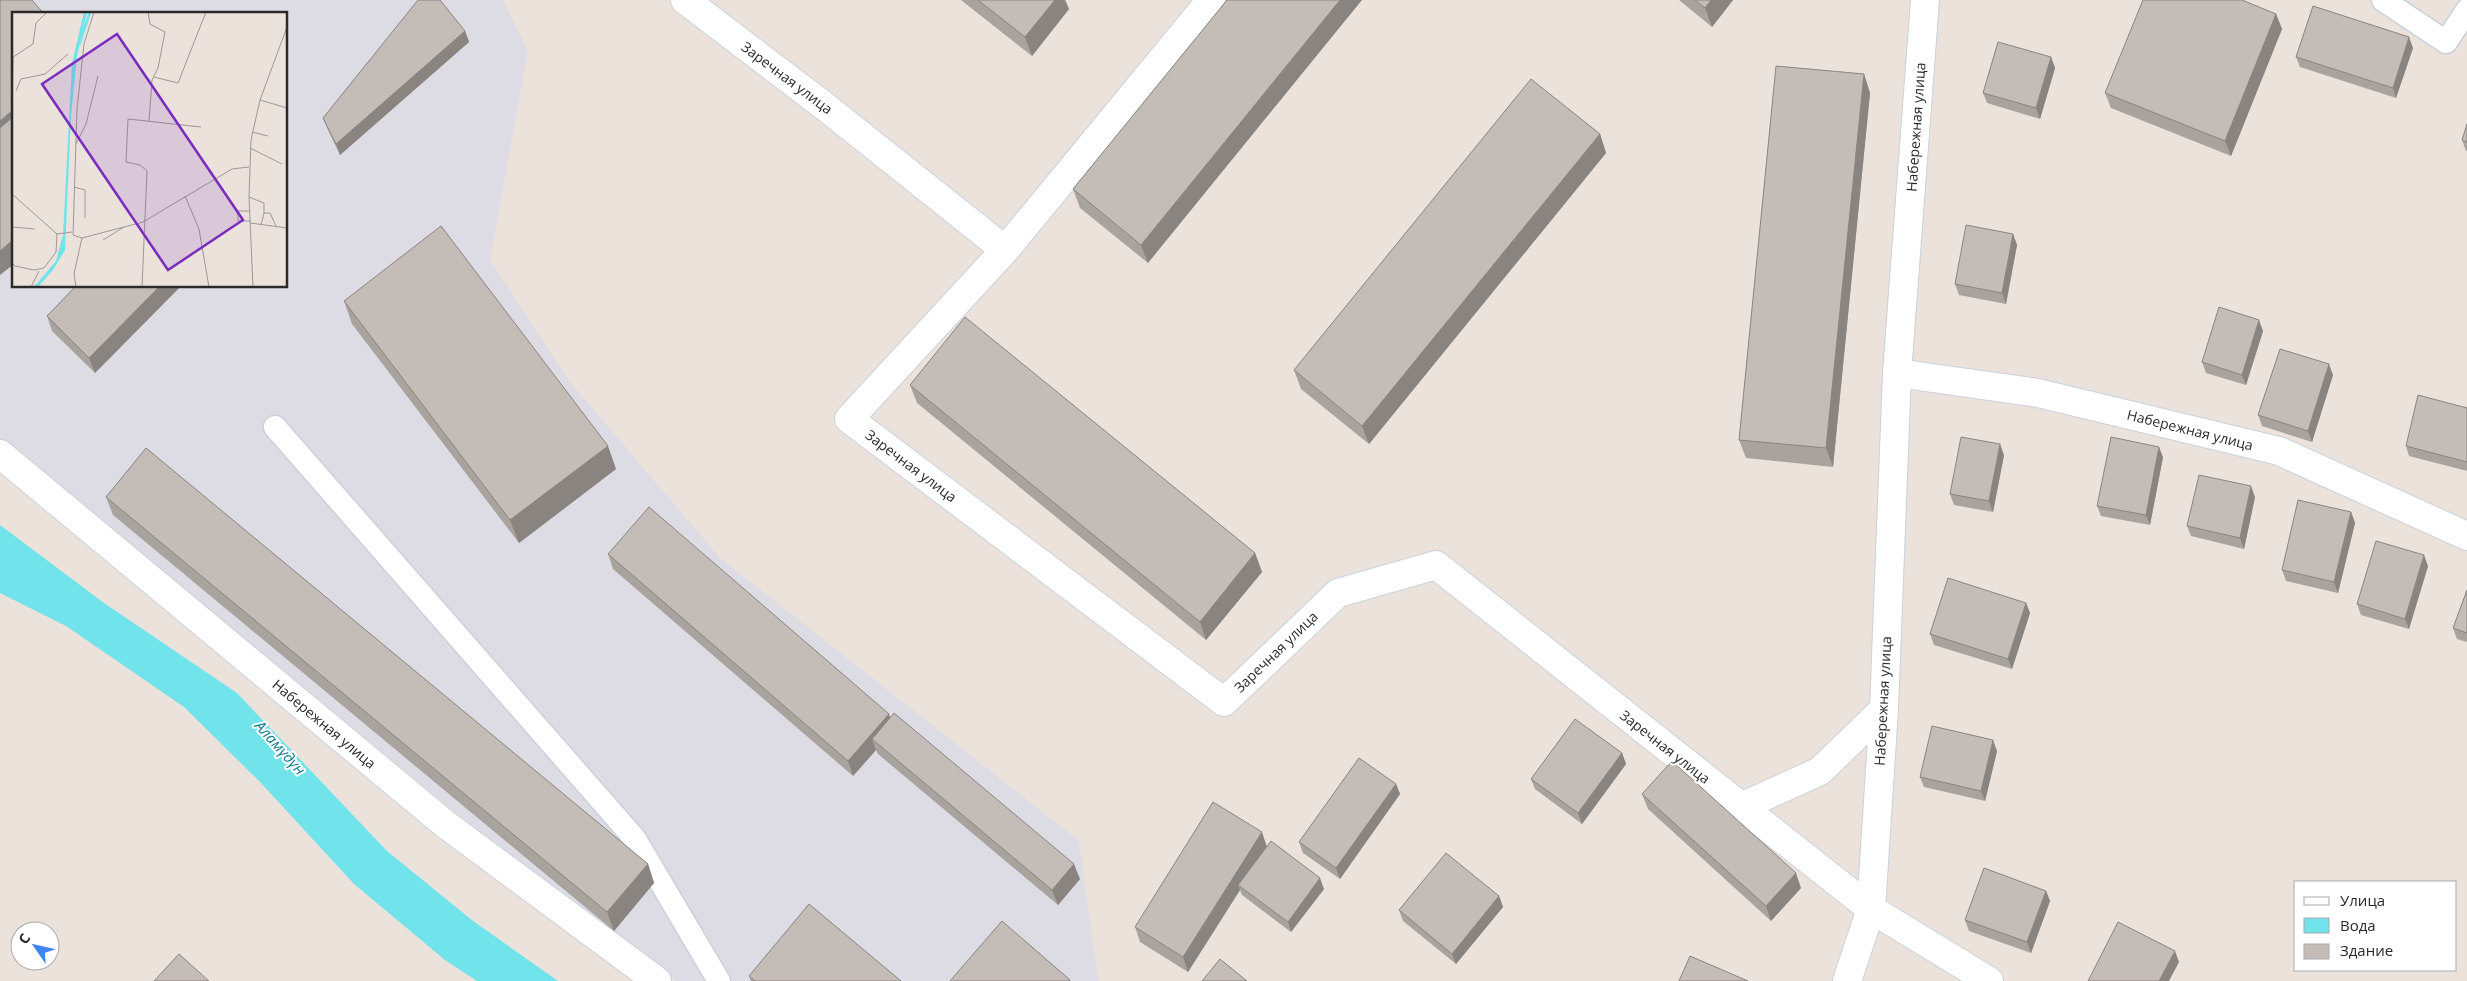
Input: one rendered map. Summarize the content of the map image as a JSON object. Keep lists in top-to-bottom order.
{
  "streets": {
    "street": ["Заречная улица", "Набережная улица"]
  },
  "crossings": [
    ["Заречная улица", "Набережная улица"]
  ],
  "water": ["Аламүдүн"],
  "legend": ["Улица", "Вода", "Здание"],
  "north": "top left"
}
